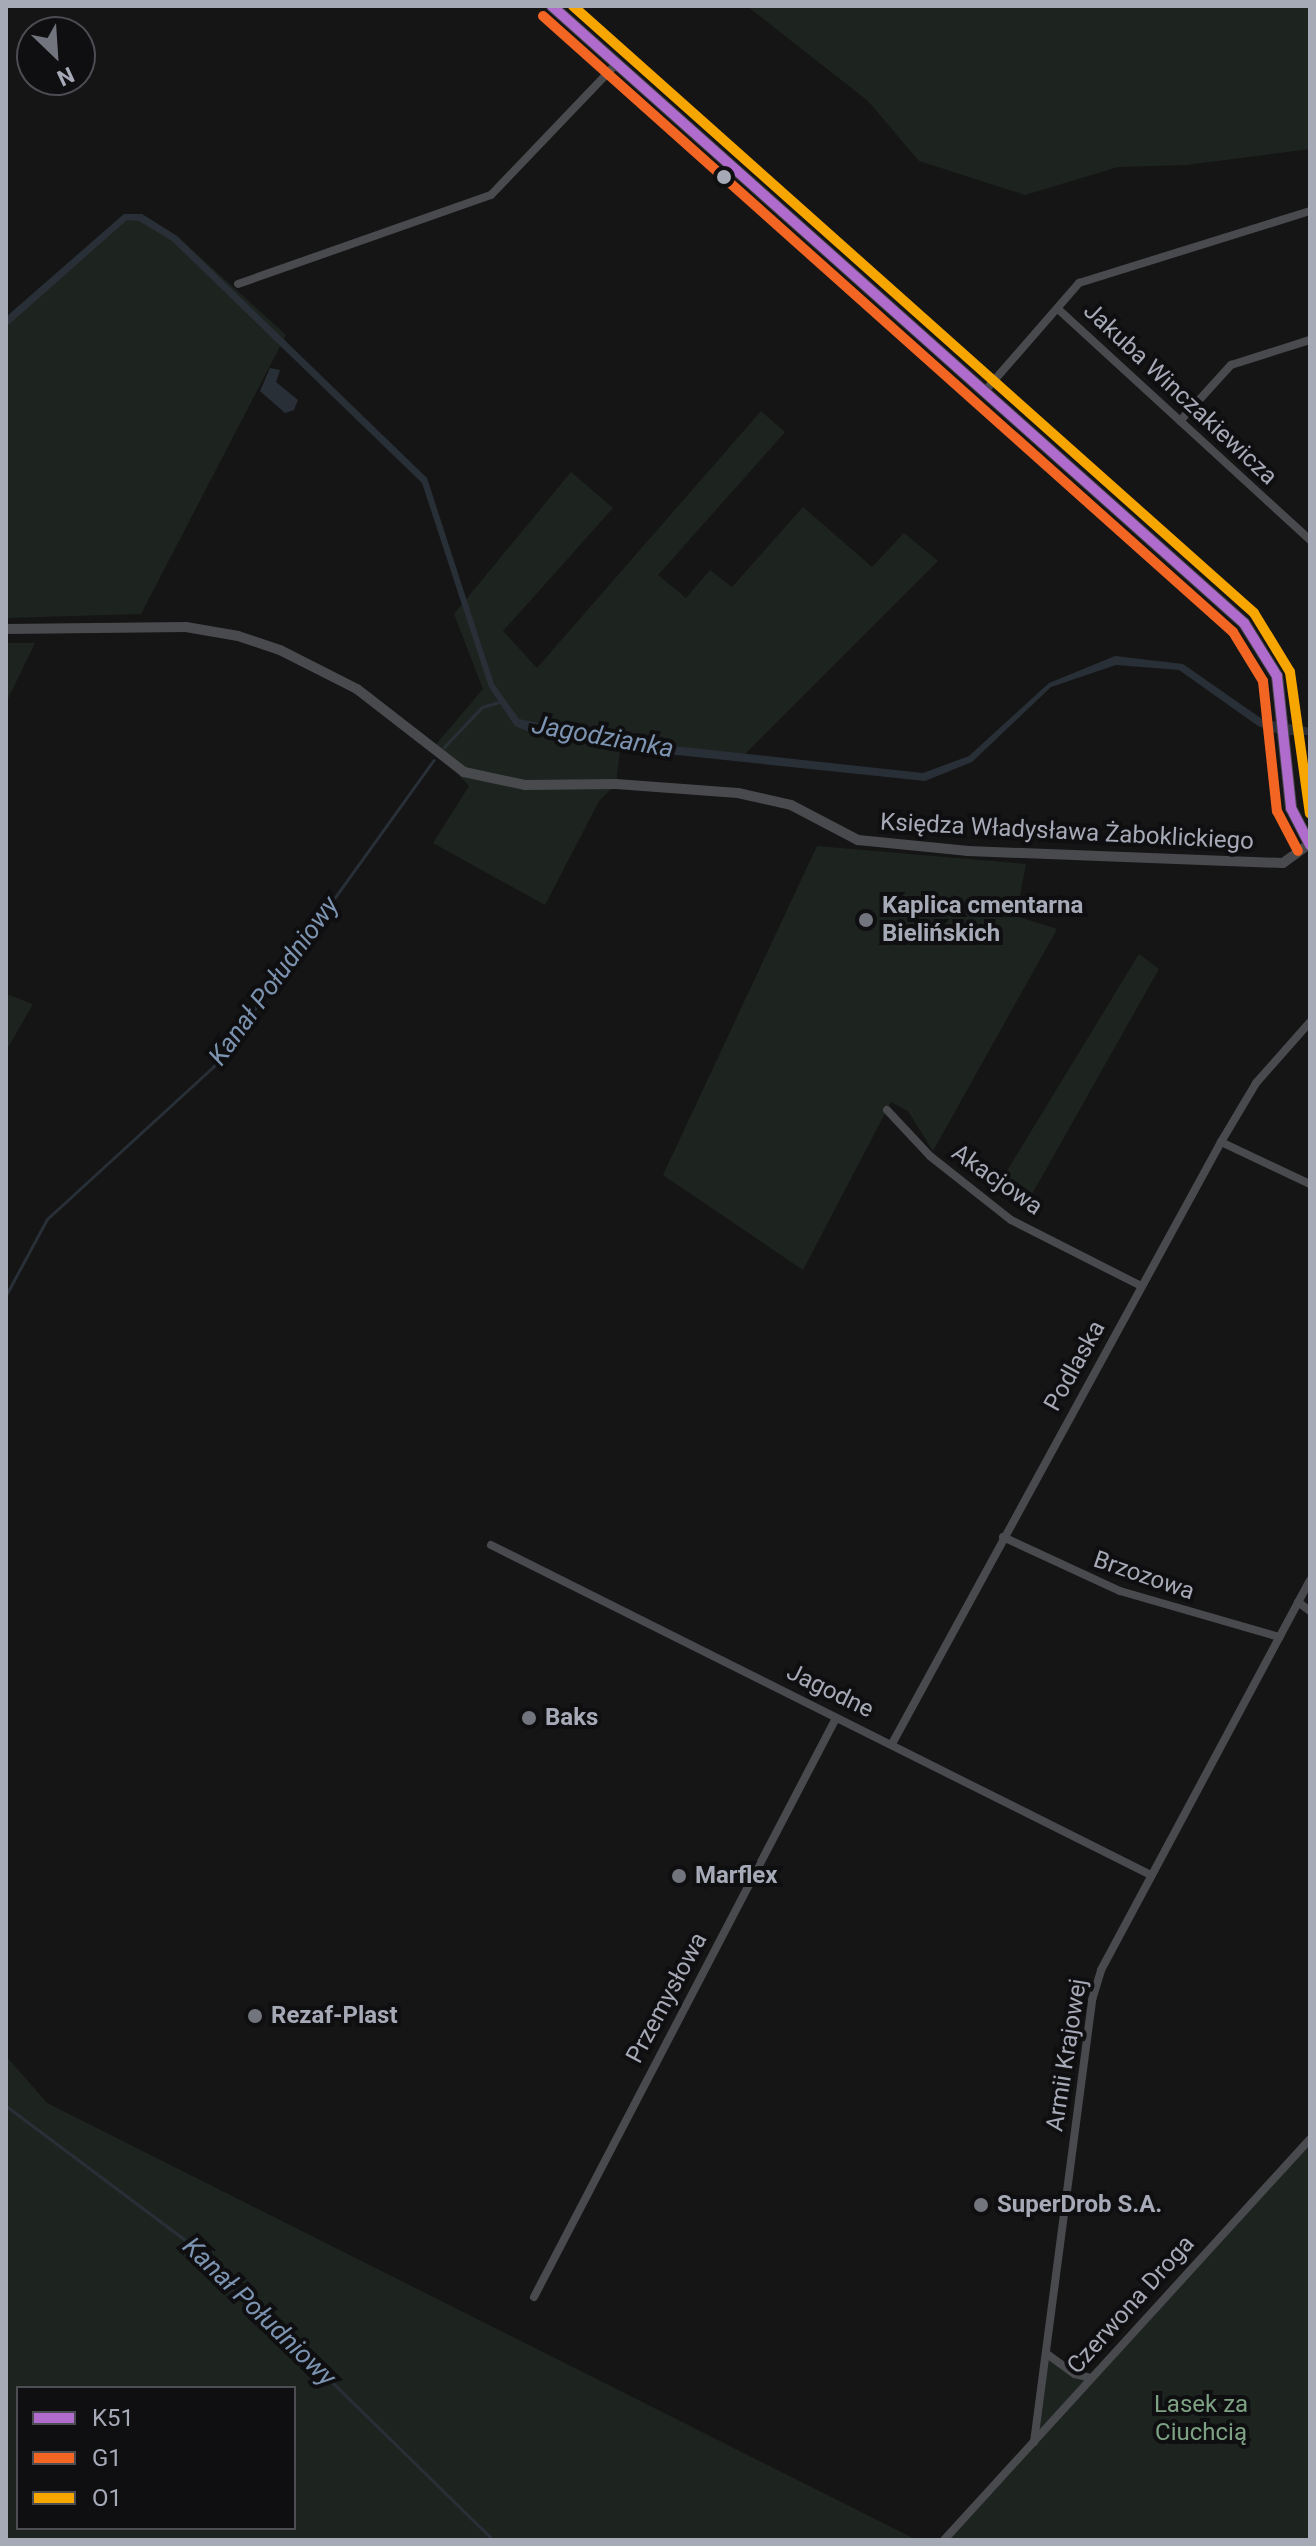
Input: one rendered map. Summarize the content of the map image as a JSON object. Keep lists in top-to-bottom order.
{
  "streets": {
    "street": [
      "Jakuba Winczakiewicza",
      "Księdza Władysława Żaboklickiego",
      "Akacjowa",
      "Podlaska",
      "Brzozowa",
      "Jagodne",
      "Przemysłowa",
      "Armii Krajowej",
      "Czerwona Droga"
    ]
  },
  "crossings": [
    ["Akacjowa", "Podlaska"],
    ["Podlaska", "Brzozowa"],
    ["Podlaska", "Jagodne"],
    ["Brzozowa", "Armii Krajowej"],
    ["Jagodne", "Przemysłowa"],
    ["Jagodne", "Armii Krajowej"],
    ["Armii Krajowej", "Czerwona Droga"]
  ],
  "water": ["Jagodzianka", "Kanał Południowy"],
  "parks": ["Lasek za Ciuchcią"],
  "places": [
    "Kaplica cmentarna Bielińskich",
    "Baks",
    "Marflex",
    "Rezaf-Plast",
    "SuperDrob S.A."
  ],
  "lines": ["transit line K51", "transit line O1", "transit line G1"],
  "legend": ["K51", "G1", "O1"],
  "north": "bottom right"
}
